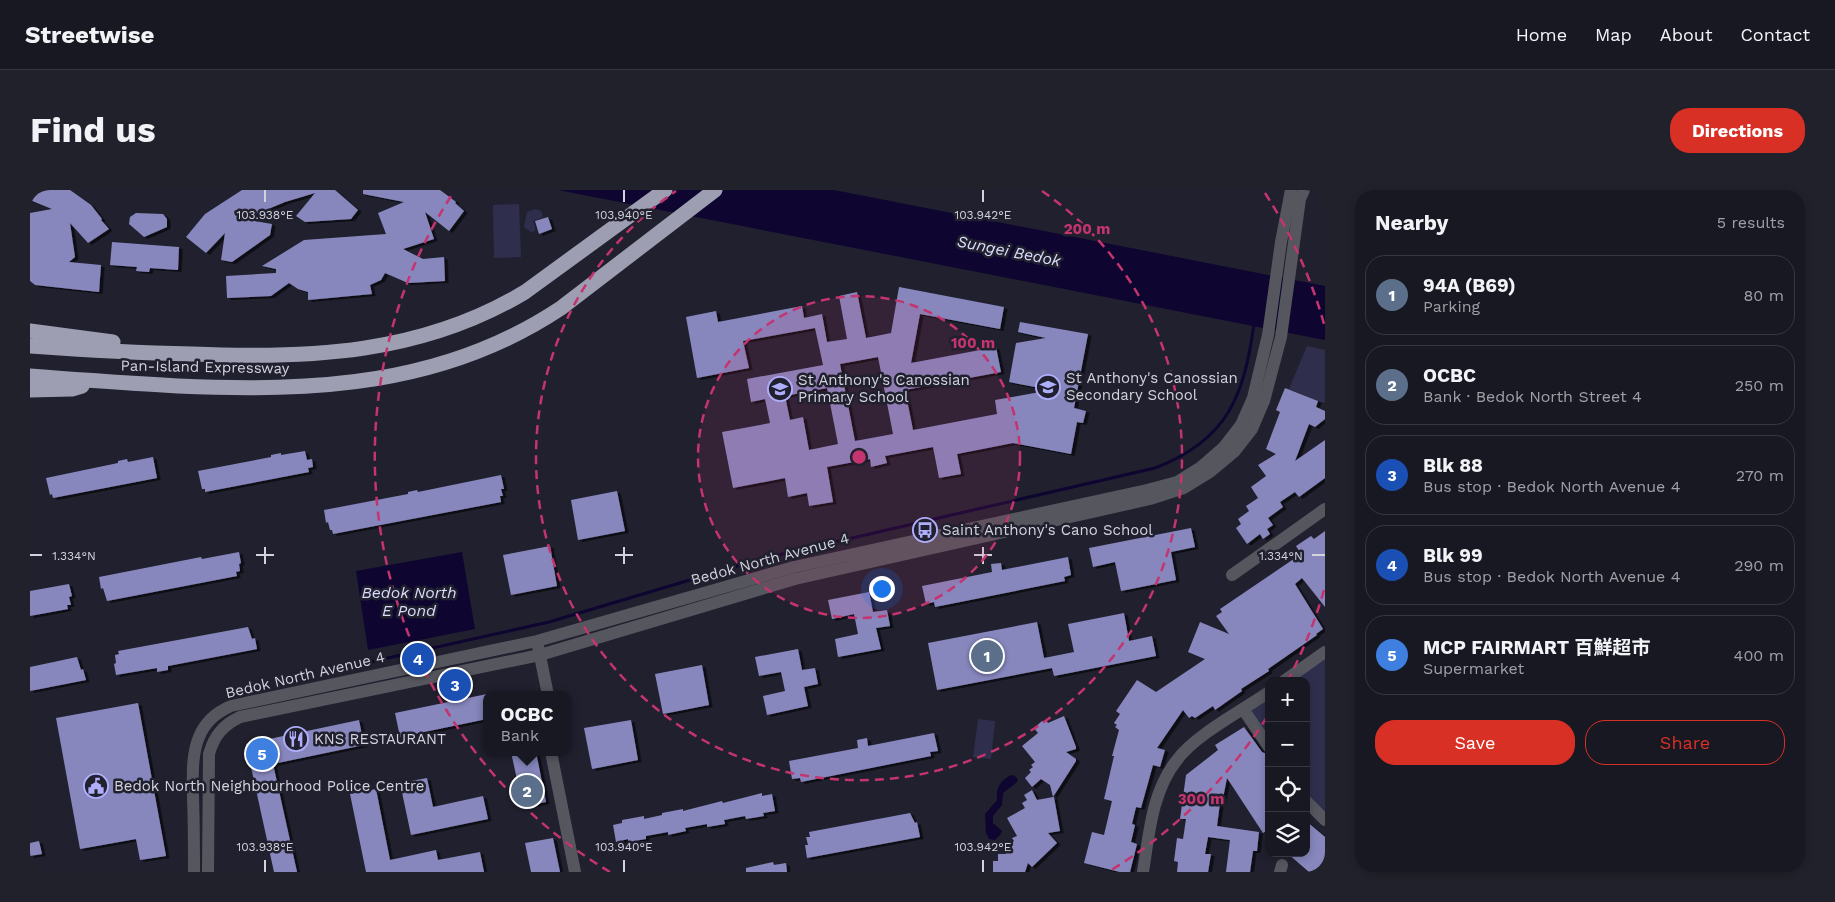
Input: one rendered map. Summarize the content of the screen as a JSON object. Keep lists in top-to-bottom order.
{
  "streets": {
    "highway": ["Pan-Island Expressway"],
    "street": ["Bedok North Avenue 4"]
  },
  "water": ["Sungei Bedok", "Bedok North E Pond"],
  "places": {
    "school or university": ["St Anthony's Canossian Secondary School", "St Anthony's Canossian Primary School"],
    "bus stop": ["Saint Anthony's Cano School"],
    "restaurant": ["KNS RESTAURANT"],
    "public building": ["Bedok North Neighbourhood Police Centre"]
  },
  "page": {
    "header": "Streetwise",
    "nav": [
      "Home",
      "Map",
      "About",
      "Contact"
    ],
    "buttons": [
      "Directions",
      ["Save", "Share"]
    ],
    "title": "Find us",
    "heading": ["Nearby", "5 results"],
    "list": [
      {
        "mark": "1",
        "name": "94A (B69)",
        "note": "Parking",
        "value": "80 m"
      },
      {
        "mark": "2",
        "name": "OCBC",
        "note": "Bank · Bedok North Street 4",
        "value": "250 m"
      },
      {
        "mark": "3",
        "name": "Blk 88",
        "note": "Bus stop · Bedok North Avenue 4",
        "value": "270 m"
      },
      {
        "mark": "4",
        "name": "Blk 99",
        "note": "Bus stop · Bedok North Avenue 4",
        "value": "290 m"
      },
      {
        "mark": "5",
        "name": "MCP FAIRMART 百鮮超市",
        "note": "Supermarket",
        "value": "400 m"
      }
    ],
    "pins": [
      "1",
      "4",
      "3",
      "5",
      "2"
    ],
    "map_buttons": ["+", "−"],
    "popup": ["OCBC", "Bank"]
  },
  "coordinates": [
    "103.938°E",
    "103.940°E",
    "103.942°E",
    "1.334°N"
  ],
  "rings": ["200 m", "100 m", "300 m"]
}
